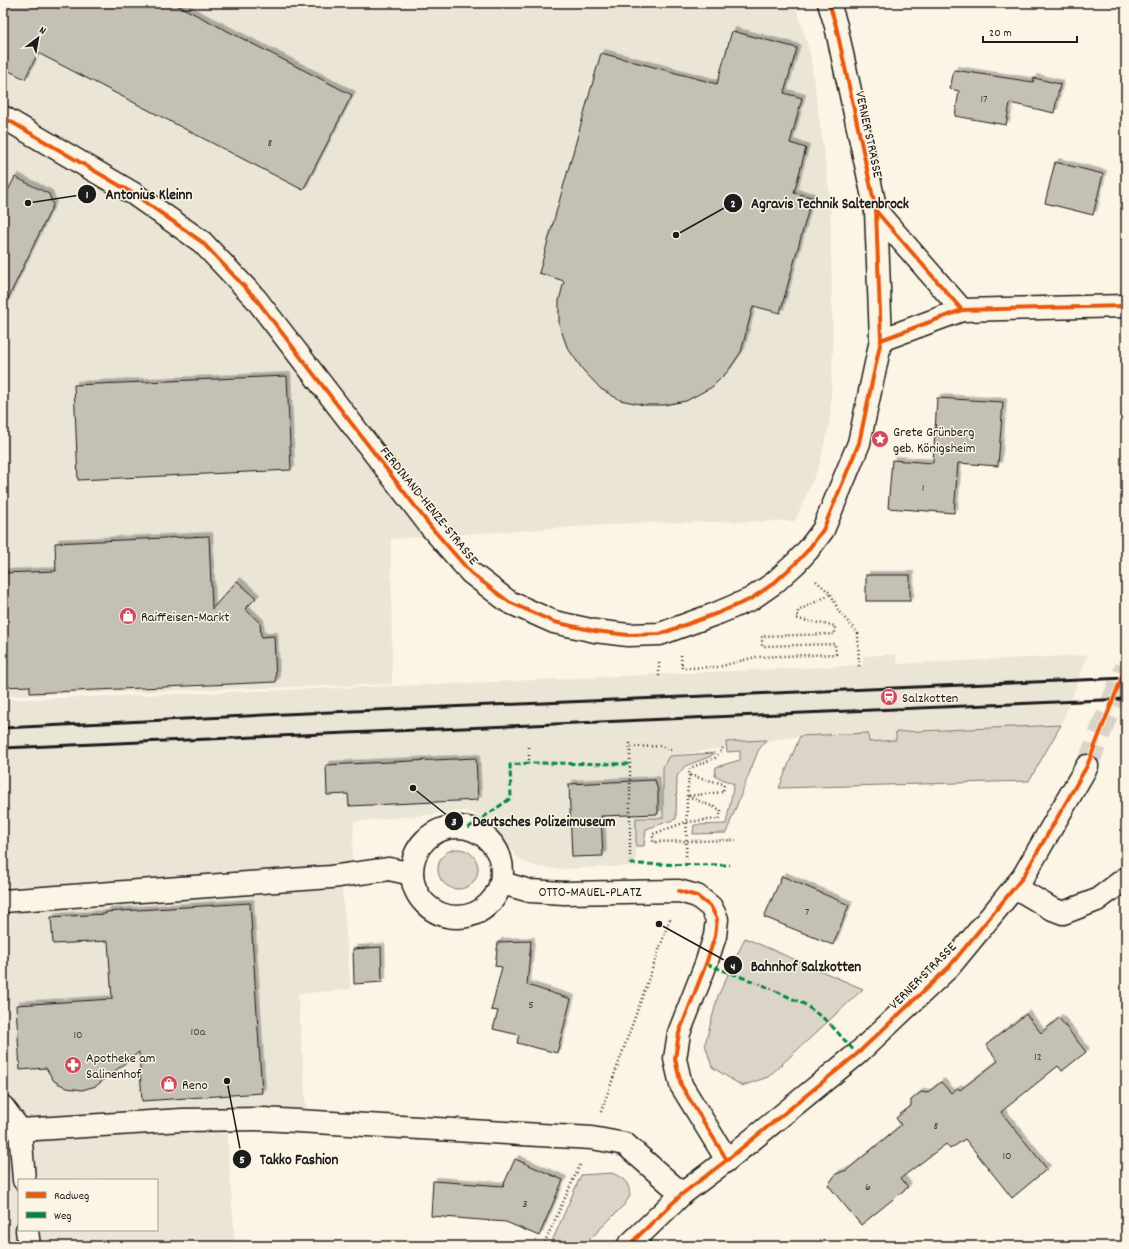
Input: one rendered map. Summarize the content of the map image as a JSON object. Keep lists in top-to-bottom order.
{
  "streets": {
    "street": ["VERNER STRASSE", "FERDINAND-HENZE-STRASSE", "OTTO-MAUEL-PLATZ"]
  },
  "crossings": [
    ["VERNER STRASSE", "FERDINAND-HENZE-STRASSE"]
  ],
  "places": {
    "other": [
      "Antonius Kleinn",
      "Agravis Technik Saltenbrock",
      "Deutsches Polizeimuseum",
      "Bahnhof Salzkotten",
      "Takko Fashion"
    ],
    "place": ["Grete Grünberg geb. Königsheim"],
    "shop": ["Raiffeisen-Markt", "Reno"],
    "station": ["Salzkotten"],
    "pharmacy": ["Apotheke am Salinenhof"]
  },
  "house_numbers": [
    "17",
    "8",
    "1",
    "7",
    "5",
    "10a",
    "10",
    "12",
    "8",
    "10",
    "6",
    "3"
  ],
  "legend": ["Radweg", "Weg"],
  "scale_bar": "20 m",
  "north": "top right"
}
